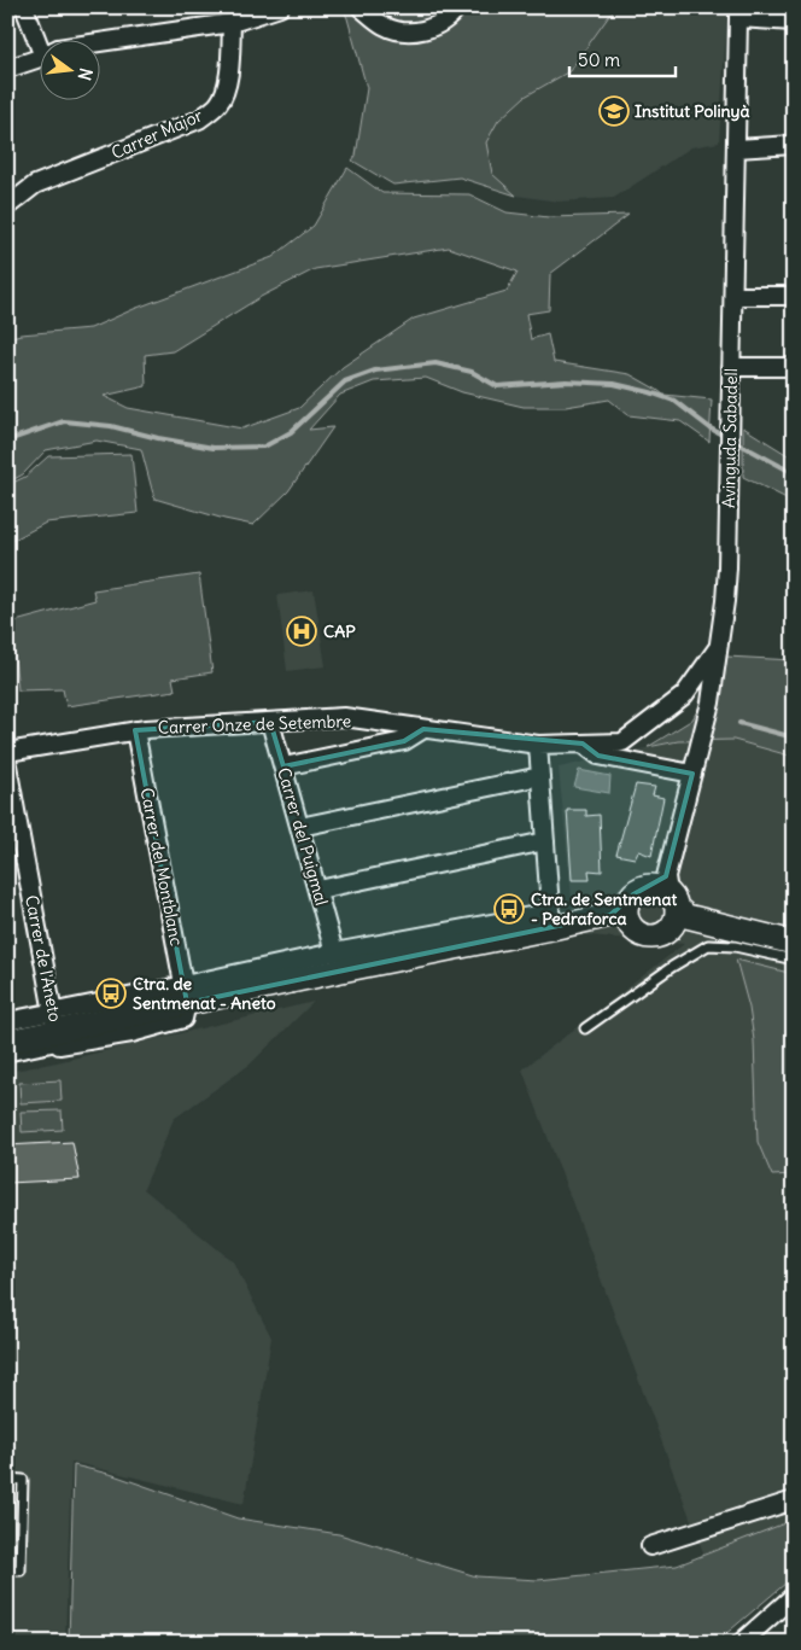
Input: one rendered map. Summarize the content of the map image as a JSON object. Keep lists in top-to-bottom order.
{
  "streets": {
    "street": [
      "Carrer Major",
      "Avinguda Sabadell",
      "Carrer Onze de Setembre",
      "Carrer del Puigmal",
      "Carrer del Montblanc",
      "Carrer de l'Aneto"
    ]
  },
  "crossings": [
    ["Avinguda Sabadell", "Carrer Onze de Setembre"],
    ["Carrer Onze de Setembre", "Carrer del Puigmal"],
    ["Carrer Onze de Setembre", "Carrer del Montblanc"]
  ],
  "places": {
    "school or university": ["Institut Polinyà"],
    "hospital": ["CAP"],
    "bus stop": ["Ctra. de Sentmenat - Pedraforca", "Ctra. de Sentmenat - Aneto"]
  },
  "scale_bar": "50 m",
  "north": "right"
}
